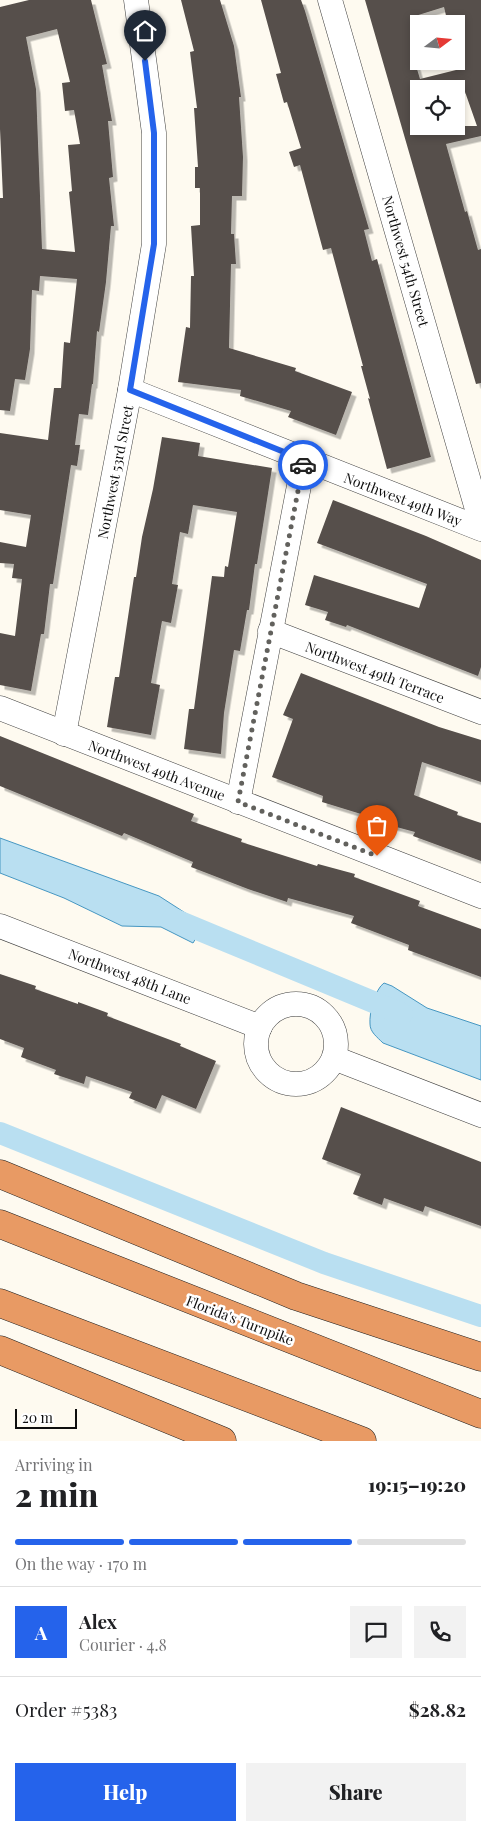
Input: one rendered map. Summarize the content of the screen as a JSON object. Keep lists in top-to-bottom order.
{
  "streets": {
    "highway": ["Florida's Turnpike"],
    "street": [
      "Northwest 54th Street",
      "Northwest 53rd Street",
      "Northwest 49th Way",
      "Northwest 49th Terrace",
      "Northwest 49th Avenue",
      "Northwest 48th Lane"
    ]
  },
  "crossings": [
    ["Northwest 53rd Street", "Northwest 49th Way"],
    ["Northwest 53rd Street", "Northwest 49th Avenue"]
  ],
  "scale_bar": "20 m",
  "north": "right",
  "page": {
    "scale": "20 m",
    "heading": ["2 min", "Arriving in", "19:15–19:20"],
    "panel": [
      "Alex",
      "Courier · 4.8",
      "Order #5383",
      "$28.82"
    ],
    "bar": "On the way · 170 m",
    "round": "A",
    "buttons": ["Help", "Share"]
  }
}
